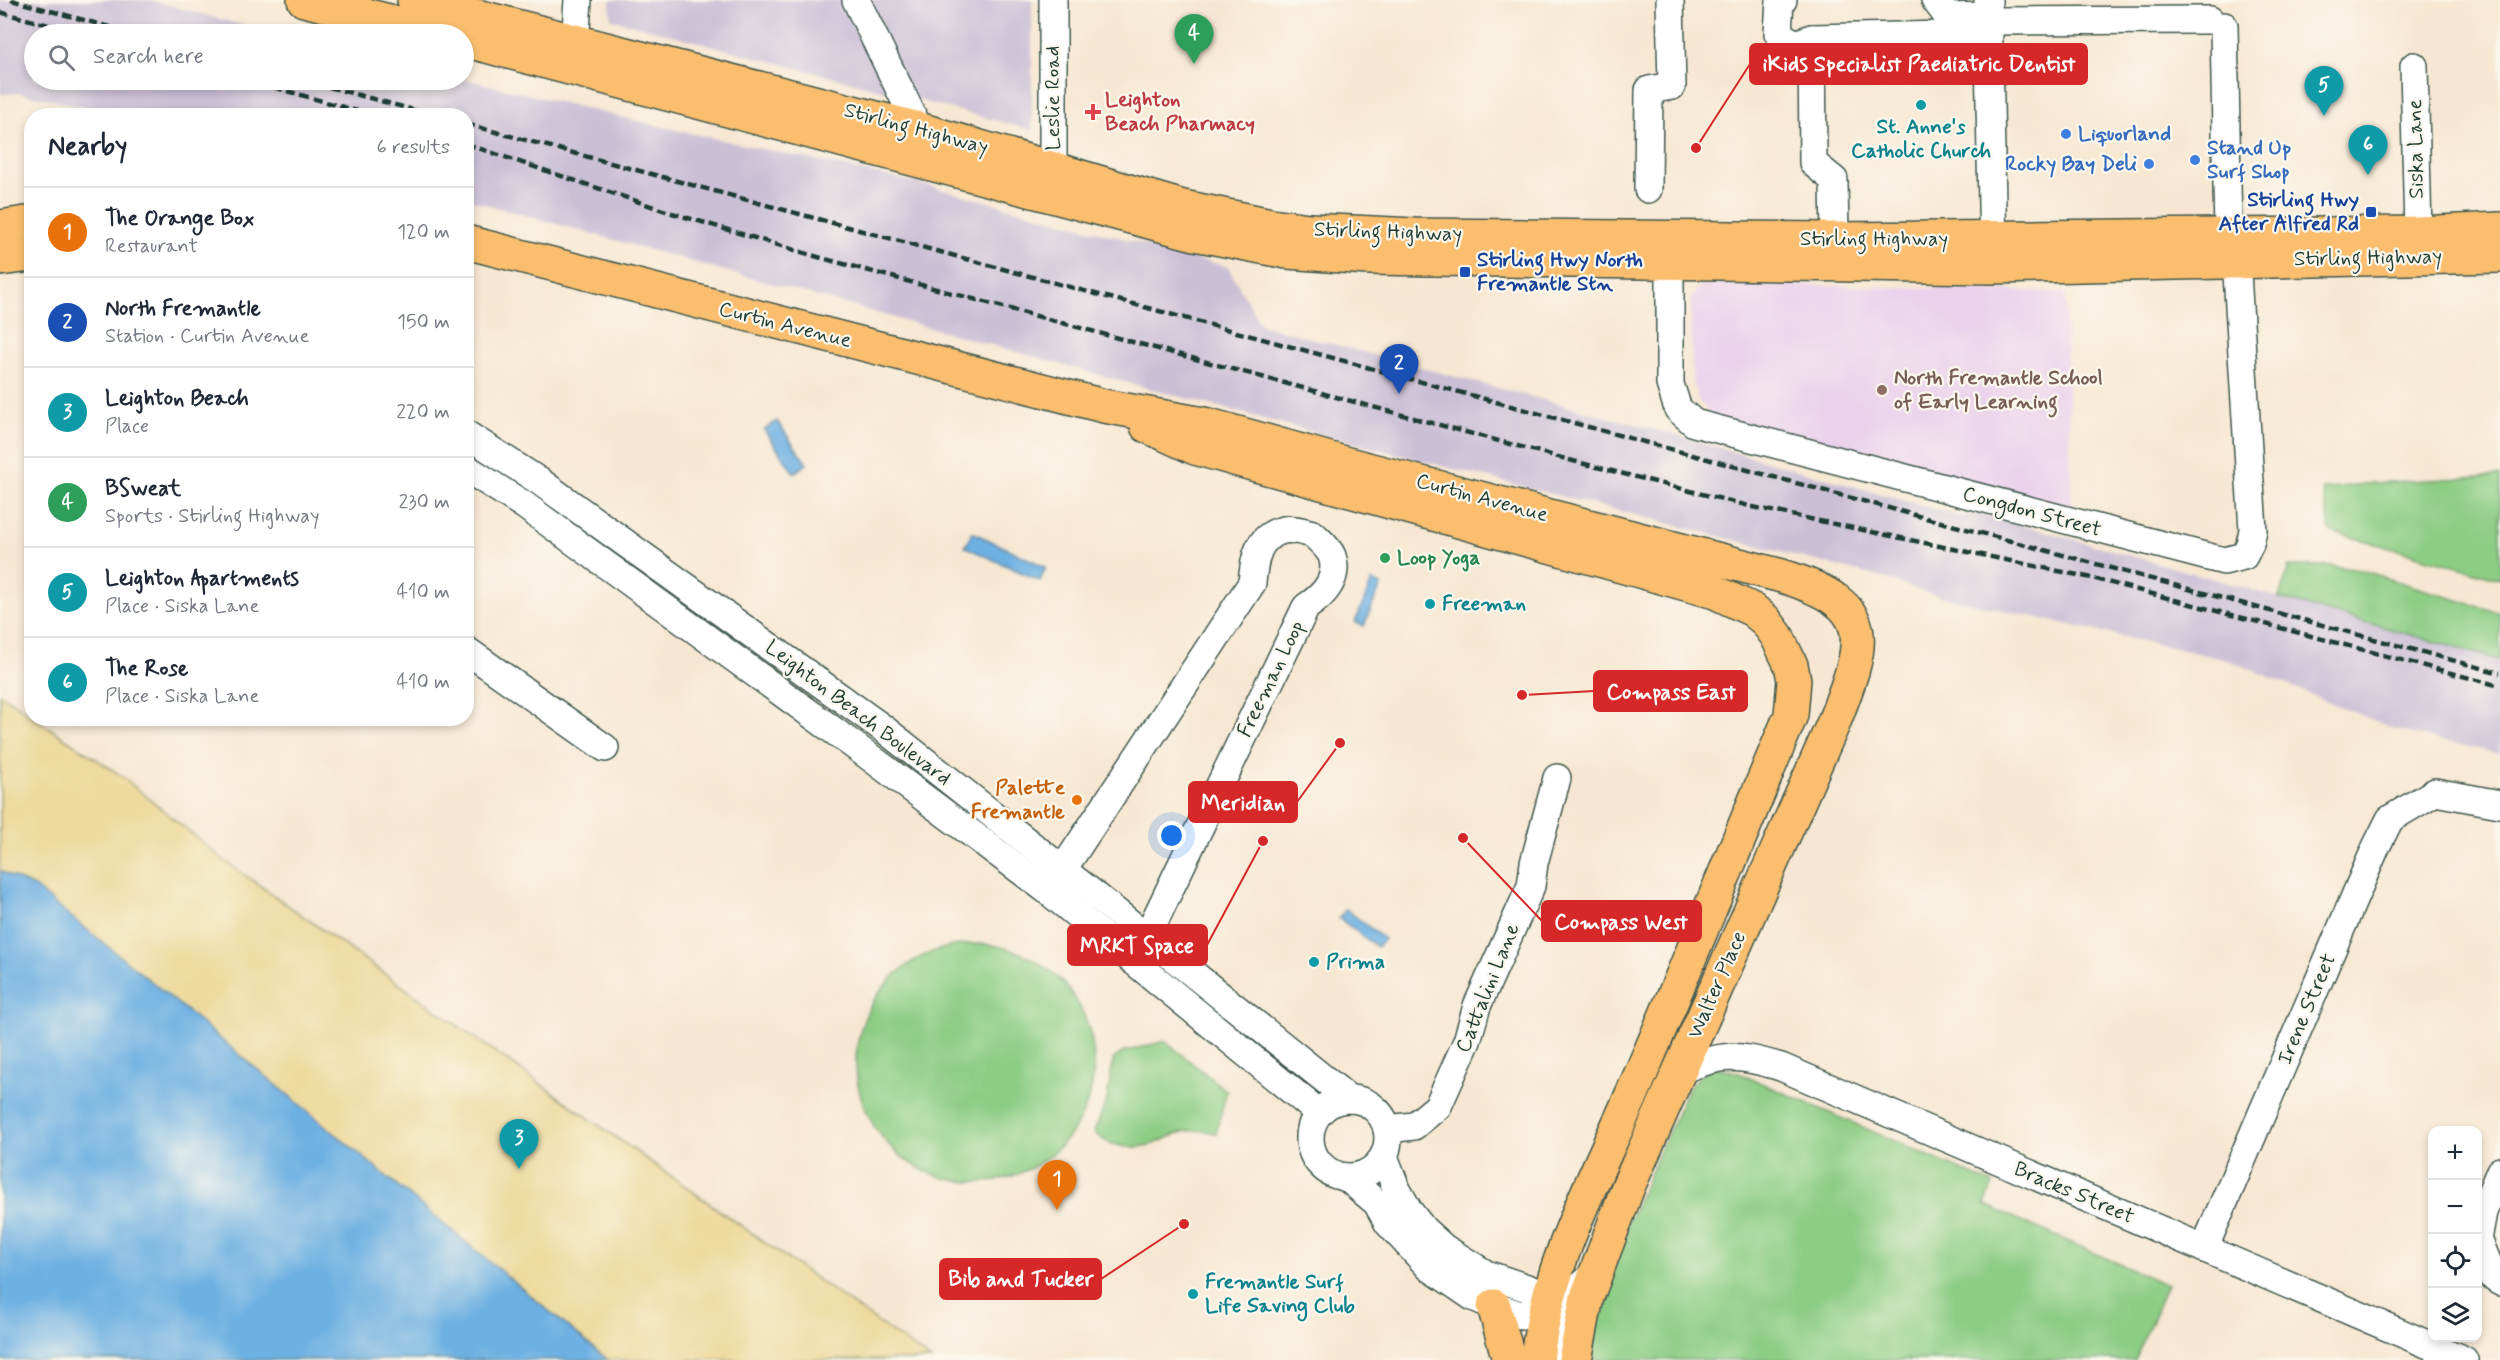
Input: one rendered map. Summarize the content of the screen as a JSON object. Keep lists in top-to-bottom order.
{
  "streets": {
    "main road": ["Stirling Highway", "Curtin Avenue", "Walter Place"],
    "street": [
      "Leslie Road",
      "Siska Lane",
      "Congdon Street",
      "Freeman Loop",
      "Leighton Beach Boulevard",
      "Cattalini Lane",
      "Irene Street",
      "Bracks Street"
    ]
  },
  "crossings": [
    ["Leslie Road", "Stirling Highway"],
    ["Stirling Highway", "Siska Lane"],
    ["Stirling Highway", "Congdon Street"],
    ["Curtin Avenue", "Walter Place"],
    ["Freeman Loop", "Leighton Beach Boulevard"],
    ["Leighton Beach Boulevard", "Cattalini Lane"],
    ["Walter Place", "Bracks Street"],
    ["Irene Street", "Bracks Street"]
  ],
  "places": {
    "other": [
      "St. Anne's Catholic Church",
      "Liquorland",
      "iKids Specialist Paediatric Dentist",
      "Stand Up Surf Shop",
      "Rocky Bay Deli",
      "North Fremantle School of Early Learning",
      "Loop Yoga",
      "Freeman",
      "Compass East",
      "Meridian",
      "Palette Fremantle",
      "Compass West",
      "MRKT Space",
      "Prima",
      "Bib and Tucker",
      "Fremantle Surf Life Saving Club"
    ],
    "health": ["Leighton Beach Pharmacy"],
    "transit": ["Stirling Hwy After Alfred Rd", "Stirling Hwy North Fremantle Stn"]
  },
  "page": {
    "pins": [
      "4",
      "5",
      "6",
      "2",
      "3",
      "1"
    ],
    "search": "Search here",
    "heading": ["Nearby", "6 results"],
    "list": [
      {
        "mark": "1",
        "name": "The Orange Box",
        "note": "Restaurant",
        "value": "120 m"
      },
      {
        "mark": "2",
        "name": "North Fremantle",
        "note": "Station · Curtin Avenue",
        "value": "150 m"
      },
      {
        "mark": "3",
        "name": "Leighton Beach",
        "note": "Place",
        "value": "220 m"
      },
      {
        "mark": "4",
        "name": "BSweat",
        "note": "Sports · Stirling Highway",
        "value": "230 m"
      },
      {
        "mark": "5",
        "name": "Leighton Apartments",
        "note": "Place · Siska Lane",
        "value": "410 m"
      },
      {
        "mark": "6",
        "name": "The Rose",
        "note": "Place · Siska Lane",
        "value": "410 m"
      }
    ],
    "map_buttons": ["+", "−"]
  }
}
